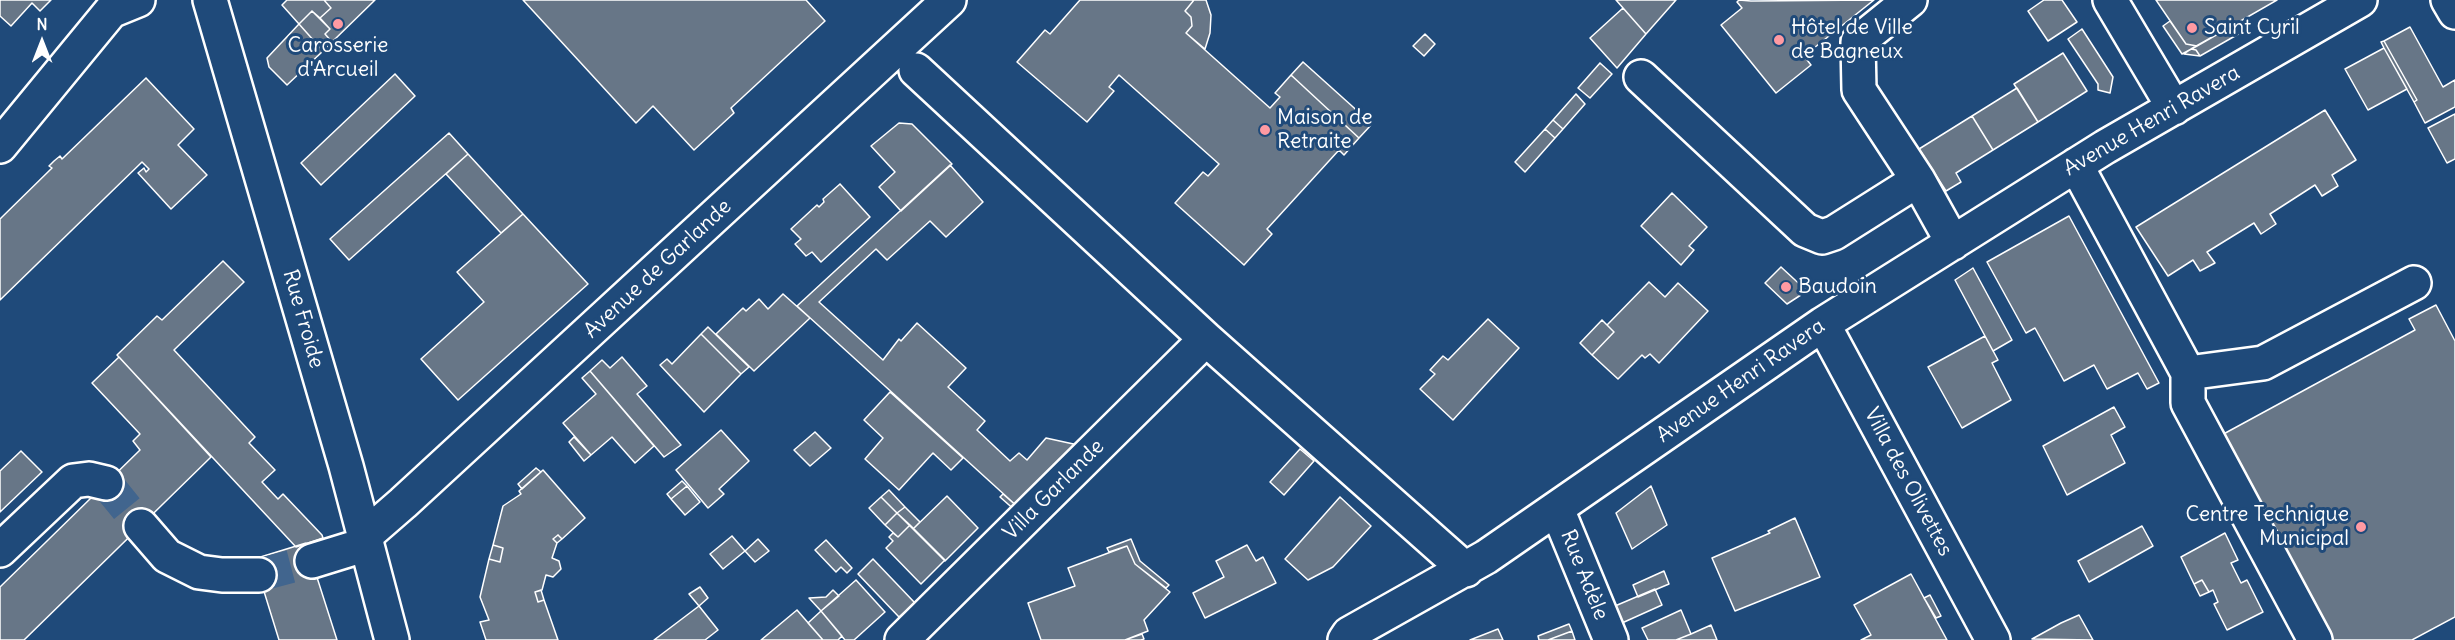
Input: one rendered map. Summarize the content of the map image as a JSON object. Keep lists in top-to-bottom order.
{
  "streets": {
    "street": [
      "Avenue Henri Ravera",
      "Avenue de Garlande",
      "Rue Froide",
      "Villa des Olivettes",
      "Villa Garlande",
      "Rue Adèle"
    ]
  },
  "crossings": [
    ["Avenue Henri Ravera", "Villa des Olivettes"],
    ["Avenue Henri Ravera", "Rue Adèle"],
    ["Avenue de Garlande", "Rue Froide"]
  ],
  "places": [
    "Carosserie d'Arcueil",
    "Saint Cyril",
    "Hôtel de Ville de Bagneux",
    "Maison de Retraite",
    "Baudoin",
    "Centre Technique Municipal"
  ],
  "north": "top"
}
